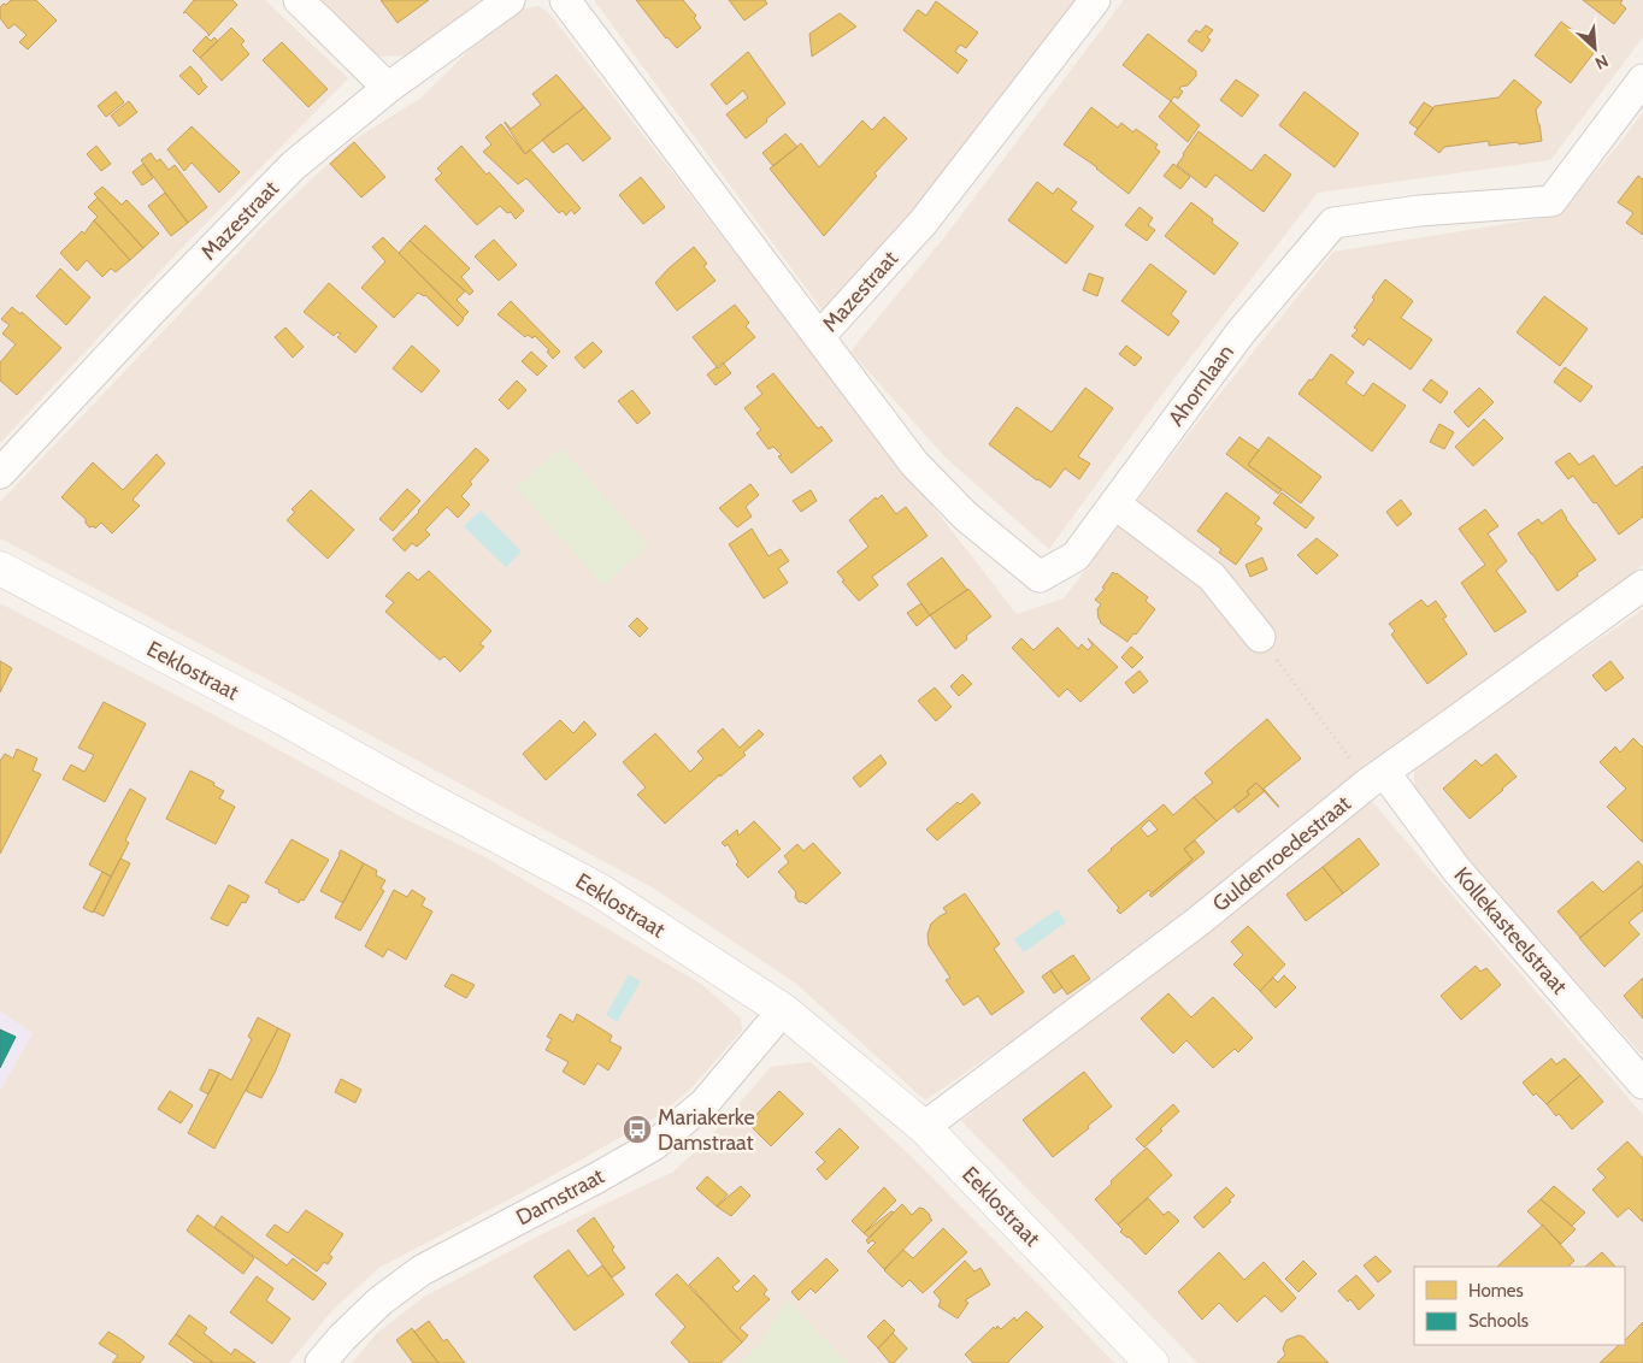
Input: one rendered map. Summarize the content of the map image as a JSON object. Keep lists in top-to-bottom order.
{
  "streets": {
    "street": [
      "Mazestraat",
      "Ahornlaan",
      "Eeklostraat",
      "Guldenroedestraat",
      "Kollekasteelstraat",
      "Damstraat"
    ]
  },
  "crossings": [
    ["Mazestraat", "Ahornlaan"],
    ["Eeklostraat", "Guldenroedestraat"],
    ["Eeklostraat", "Damstraat"],
    ["Guldenroedestraat", "Kollekasteelstraat"]
  ],
  "places": {
    "bus stop": ["Mariakerke Damstraat"]
  },
  "legend": ["Homes", "Schools"],
  "north": "bottom right"
}
